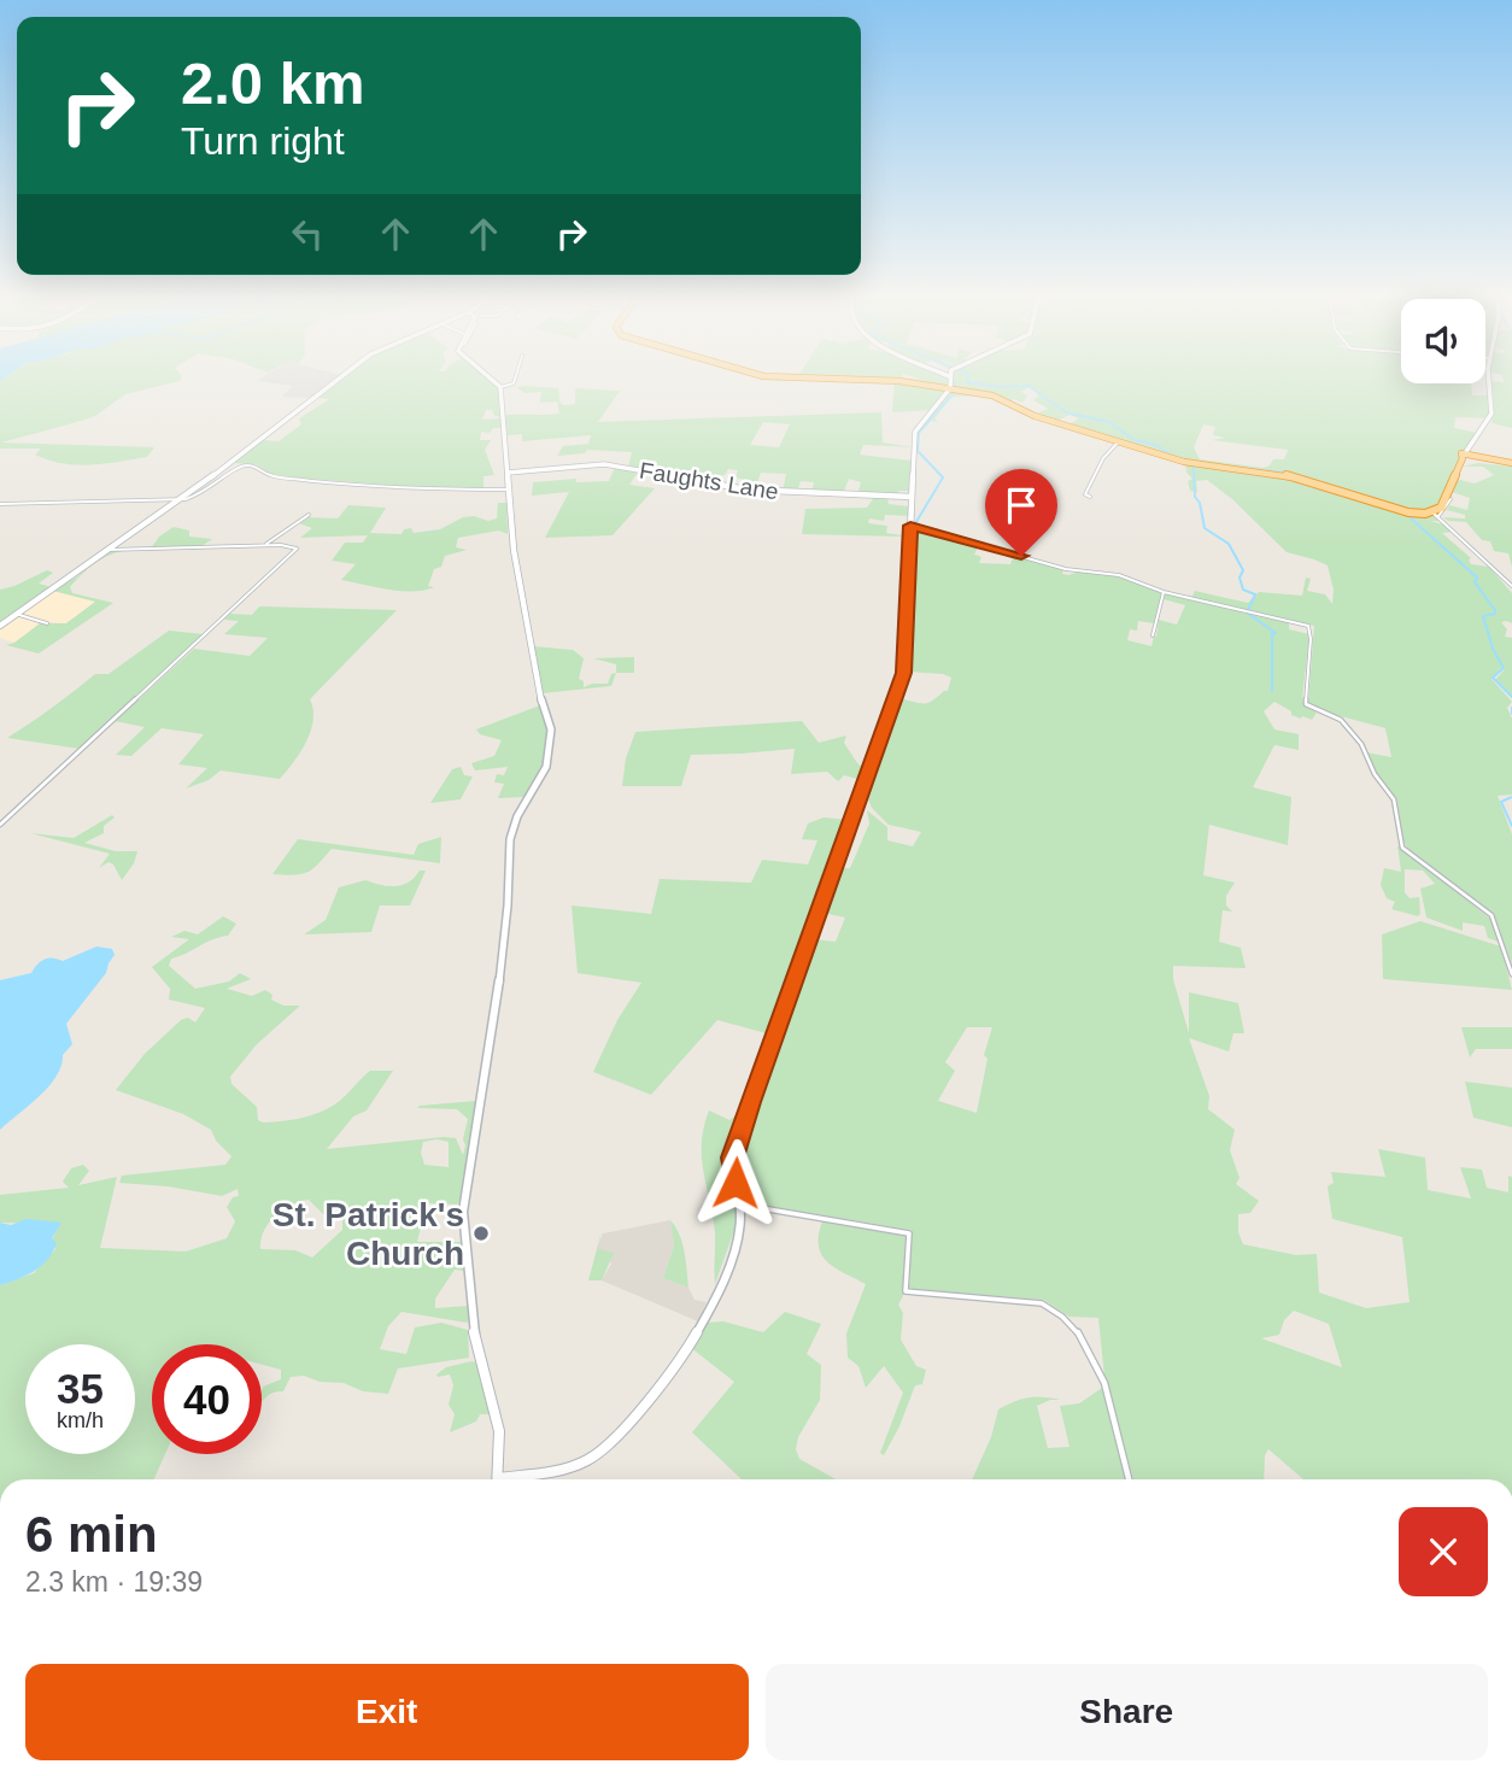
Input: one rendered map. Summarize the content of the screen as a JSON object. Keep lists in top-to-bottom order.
{
  "streets": {
    "street": ["Faughts Lane"]
  },
  "places": ["St. Patrick's Church"],
  "page": {
    "turn": ["2.0 km", "Turn right"],
    "speed": "35 km/h",
    "limit": "40",
    "heading": ["6 min", "2.3 km · 19:39"],
    "buttons": ["Exit", "Share"]
  }
}
